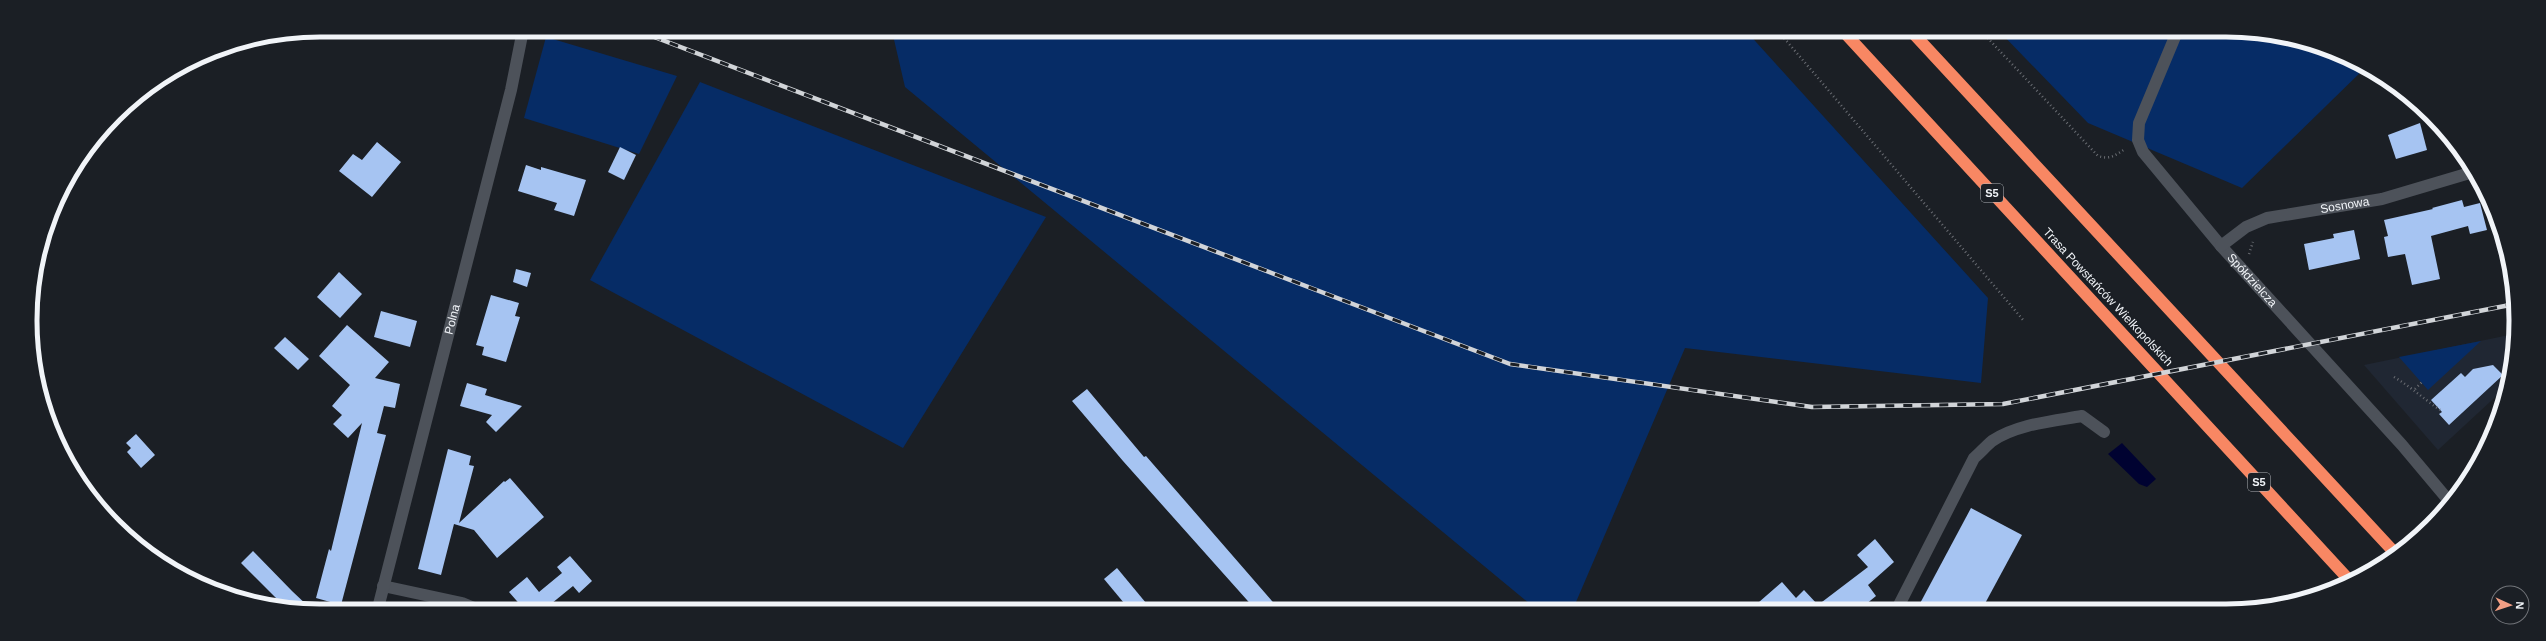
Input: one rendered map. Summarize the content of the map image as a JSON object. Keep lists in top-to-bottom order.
{
  "streets": {
    "highway": ["S5", "Trasa Powstańców Wielkopolskich"],
    "street": ["Sosnowa", "Spółdzielcza", "Polna"]
  },
  "crossings": [
    ["Sosnowa", "Spółdzielcza"]
  ],
  "north": "right"
}
